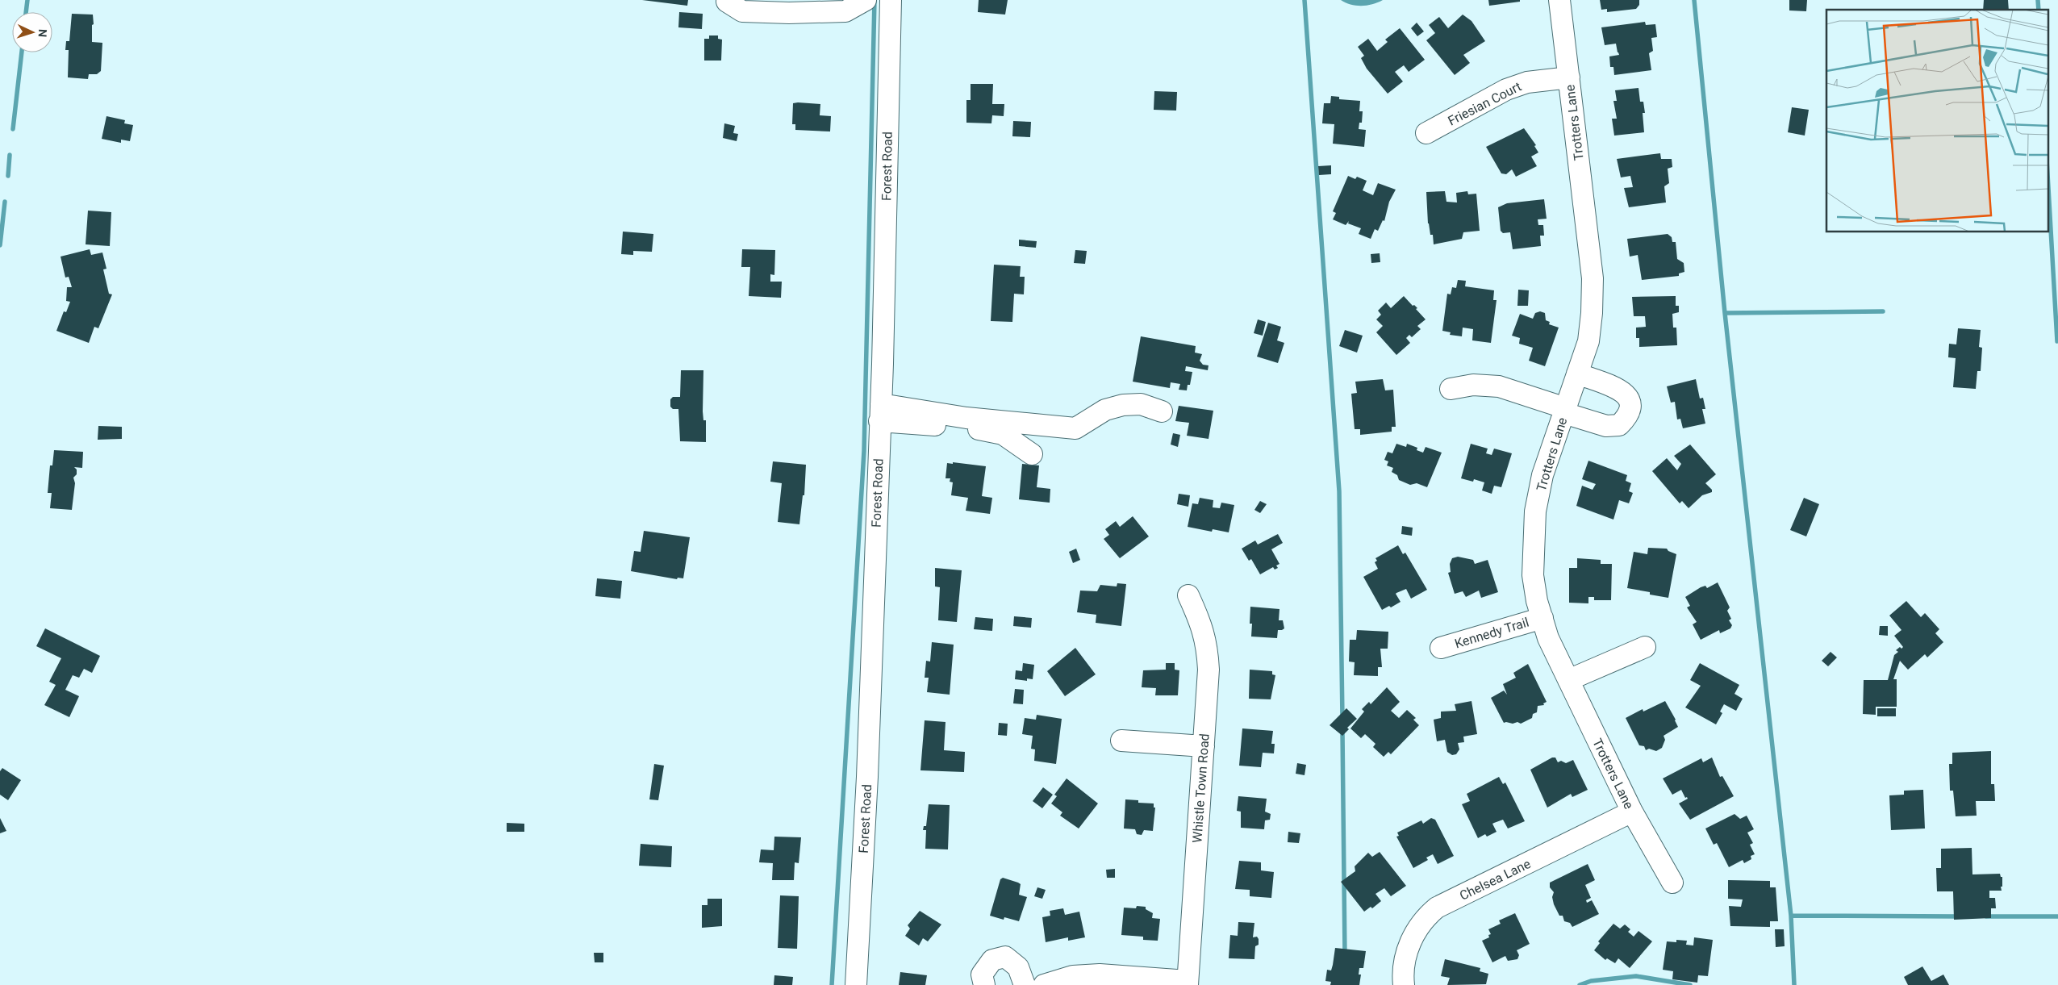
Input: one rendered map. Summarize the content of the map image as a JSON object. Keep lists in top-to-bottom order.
{
  "streets": {
    "street": [
      "Friesian Court",
      "Trotters Lane",
      "Forest Road",
      "Kennedy Trail",
      "Whistle Town Road",
      "Chelsea Lane"
    ]
  },
  "crossings": [
    ["Friesian Court", "Trotters Lane"],
    ["Trotters Lane", "Kennedy Trail"],
    ["Trotters Lane", "Chelsea Lane"]
  ],
  "north": "right"
}
